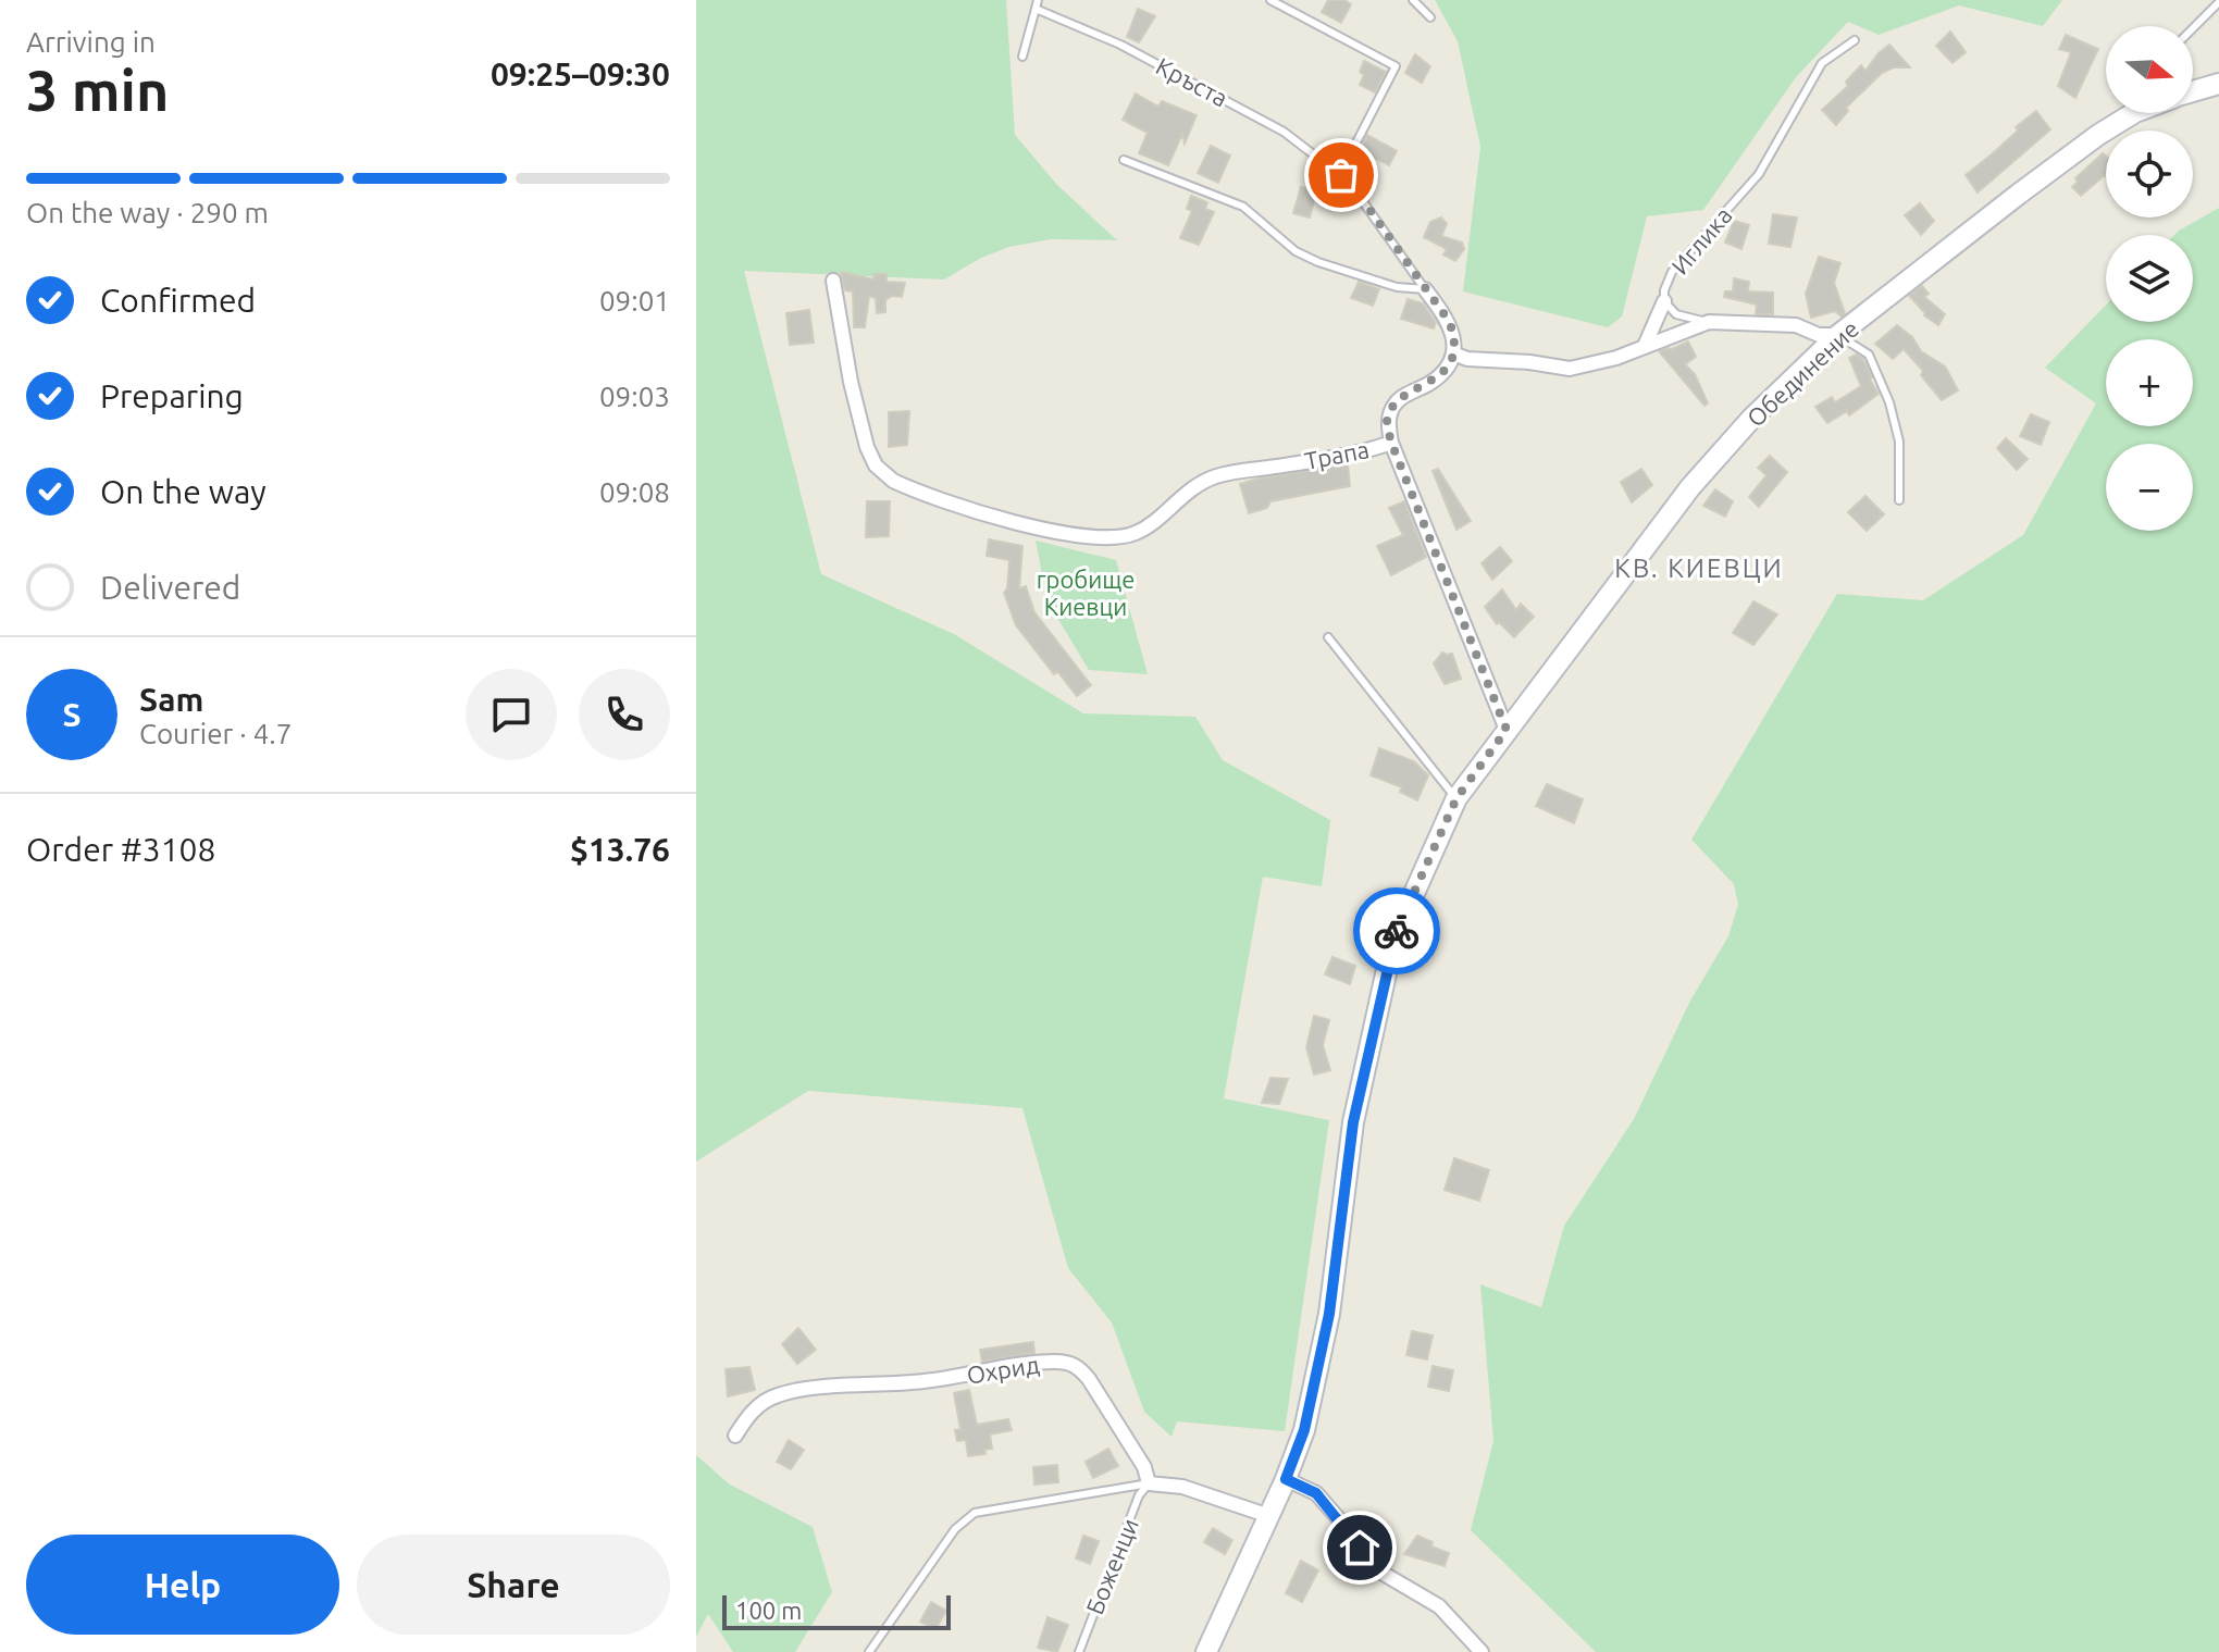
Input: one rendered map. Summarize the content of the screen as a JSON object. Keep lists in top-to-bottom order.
{
  "streets": {
    "street": [
      "Кръста",
      "Иглика",
      "Обединение",
      "Трапа",
      "Охрид"
    ],
    "lane": ["Боженци"]
  },
  "crossings": [
    ["Иглика", "Обединение"],
    ["Обединение", "Трапа"],
    ["Охрид", "Боженци"]
  ],
  "districts": ["КВ. КИЕВЦИ"],
  "parks": ["гробище Киевци"],
  "scale_bar": "100 m",
  "north": "right",
  "page": {
    "heading": ["3 min", "Arriving in", "09:25–09:30"],
    "panel": [
      "Sam",
      "Courier · 4.7",
      "Order #3108",
      "$13.76"
    ],
    "map_buttons": ["+", "−"],
    "bar": "On the way · 290 m",
    "list": [
      ["Confirmed", "09:01"],
      ["Preparing", "09:03"],
      ["On the way", "09:08"],
      "Delivered"
    ],
    "round": "S",
    "buttons": ["Help", "Share"],
    "scale": "100 m"
  }
}
